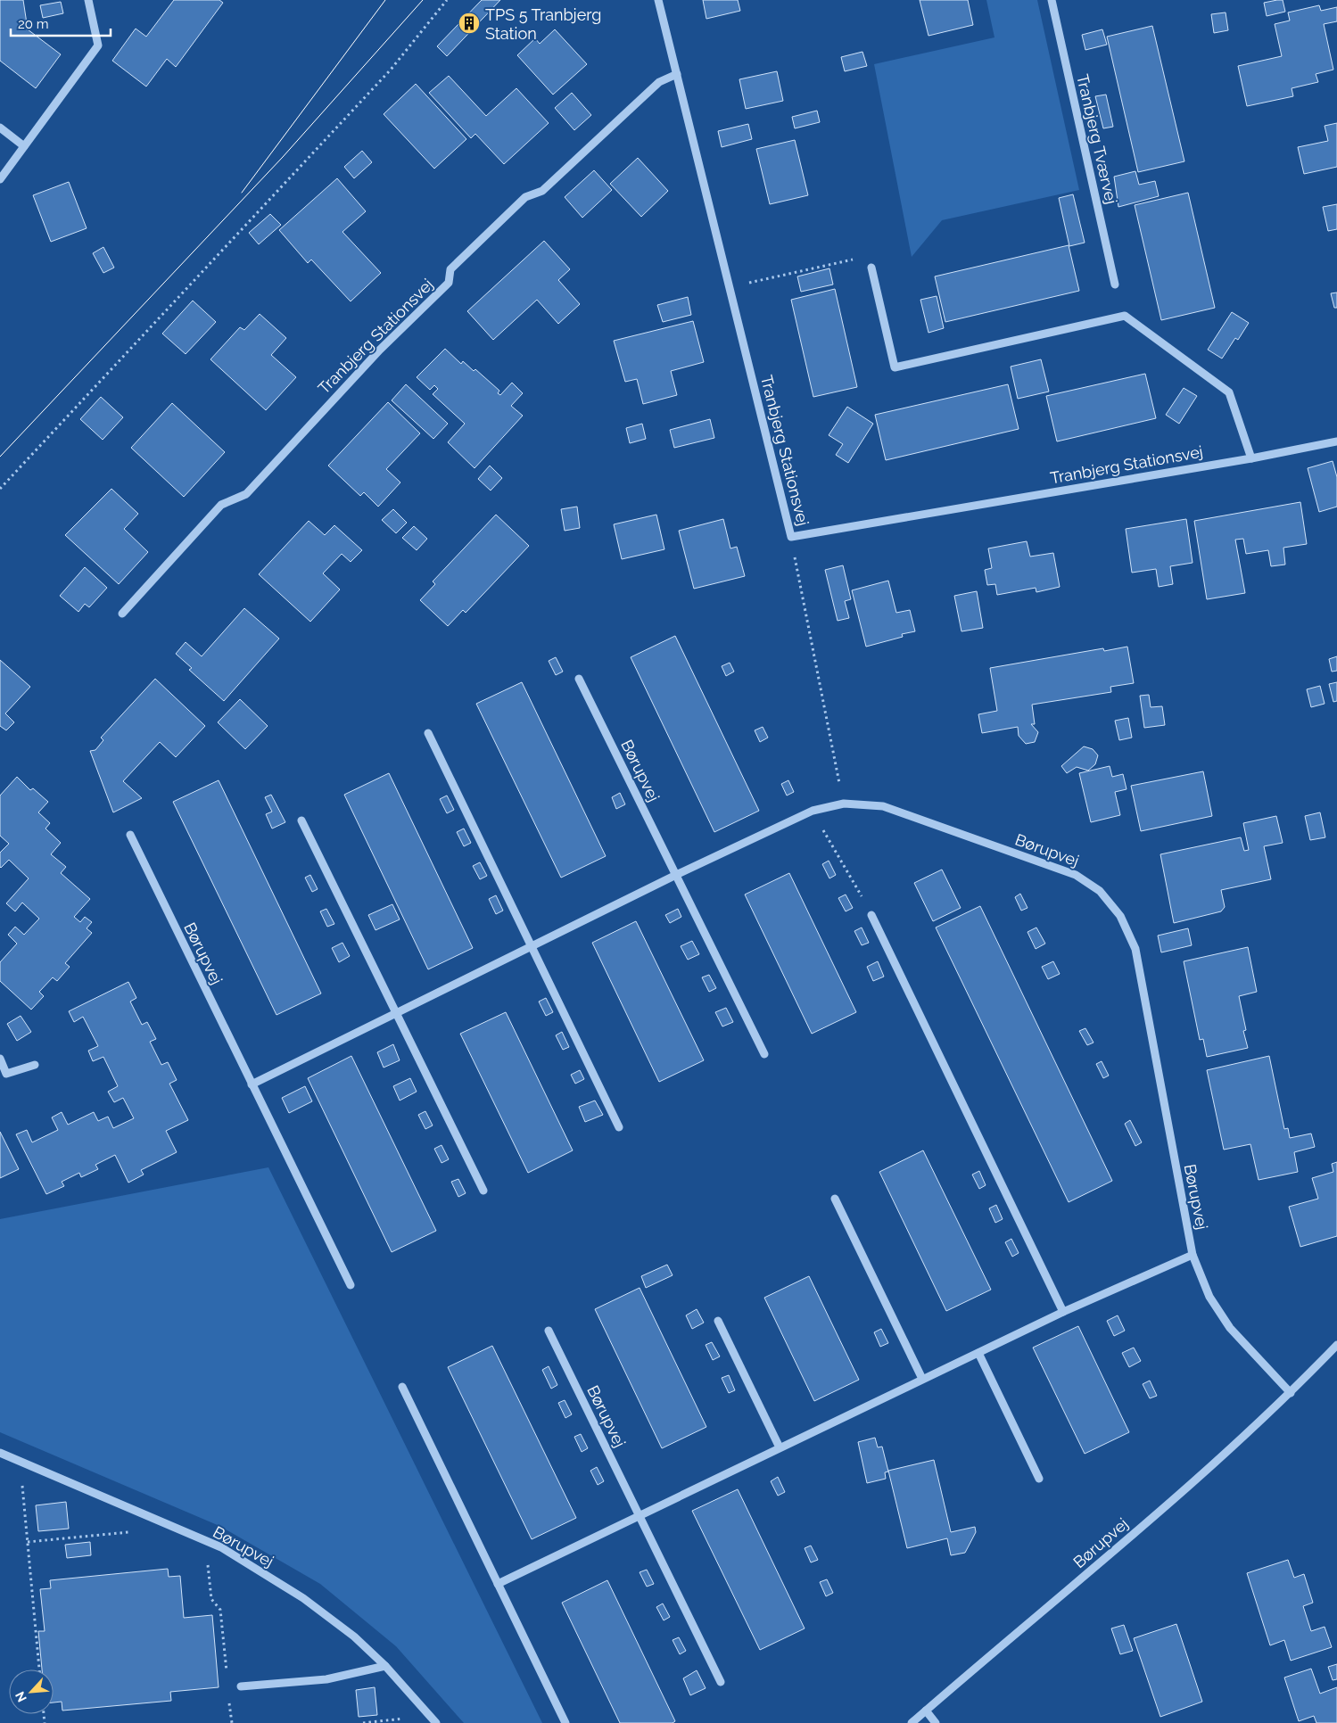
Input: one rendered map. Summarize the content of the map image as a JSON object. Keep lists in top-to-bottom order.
{
  "streets": {
    "street": ["Tranbjerg Tværvej", "Tranbjerg Stationsvej", "Børupvej"]
  },
  "places": {
    "building": ["TPS 5 Tranbjerg Station"]
  },
  "scale_bar": "20 m",
  "north": "bottom left"
}
